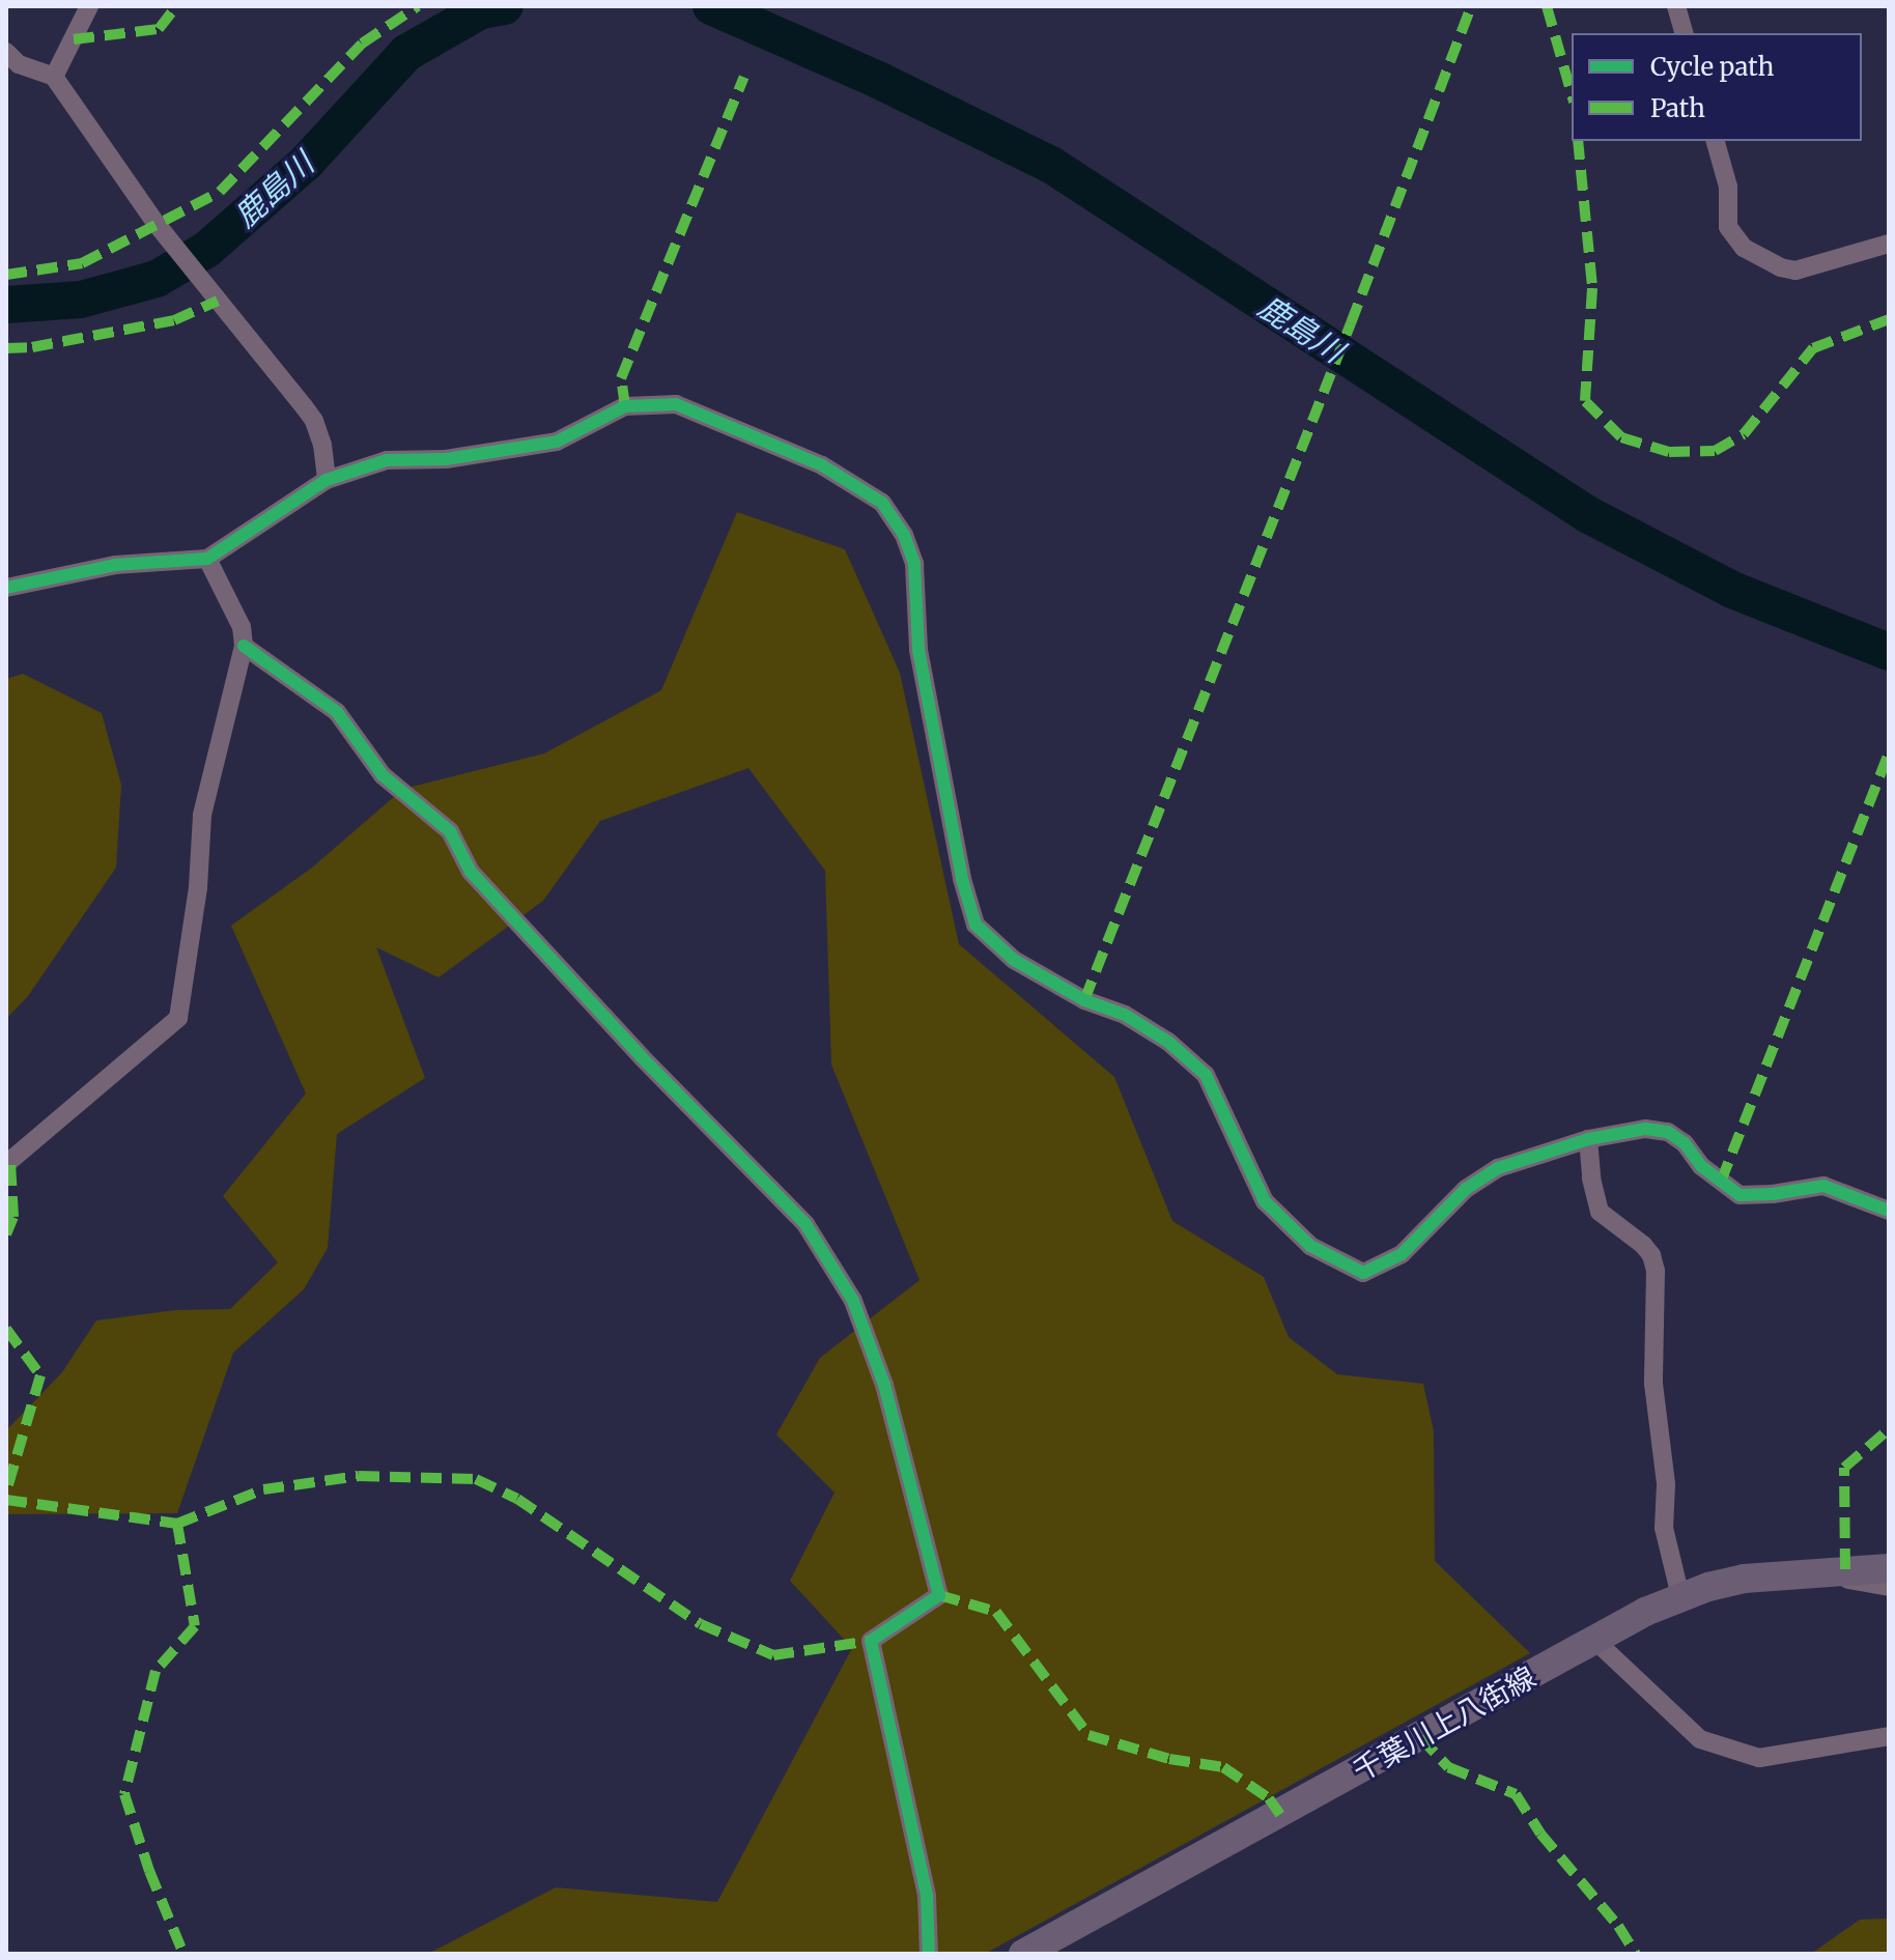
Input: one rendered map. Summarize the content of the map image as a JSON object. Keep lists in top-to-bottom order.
{
  "streets": {
    "main road": ["千葉川上八街線"]
  },
  "water": ["鹿島川"],
  "legend": ["Cycle path", "Path"]
}
